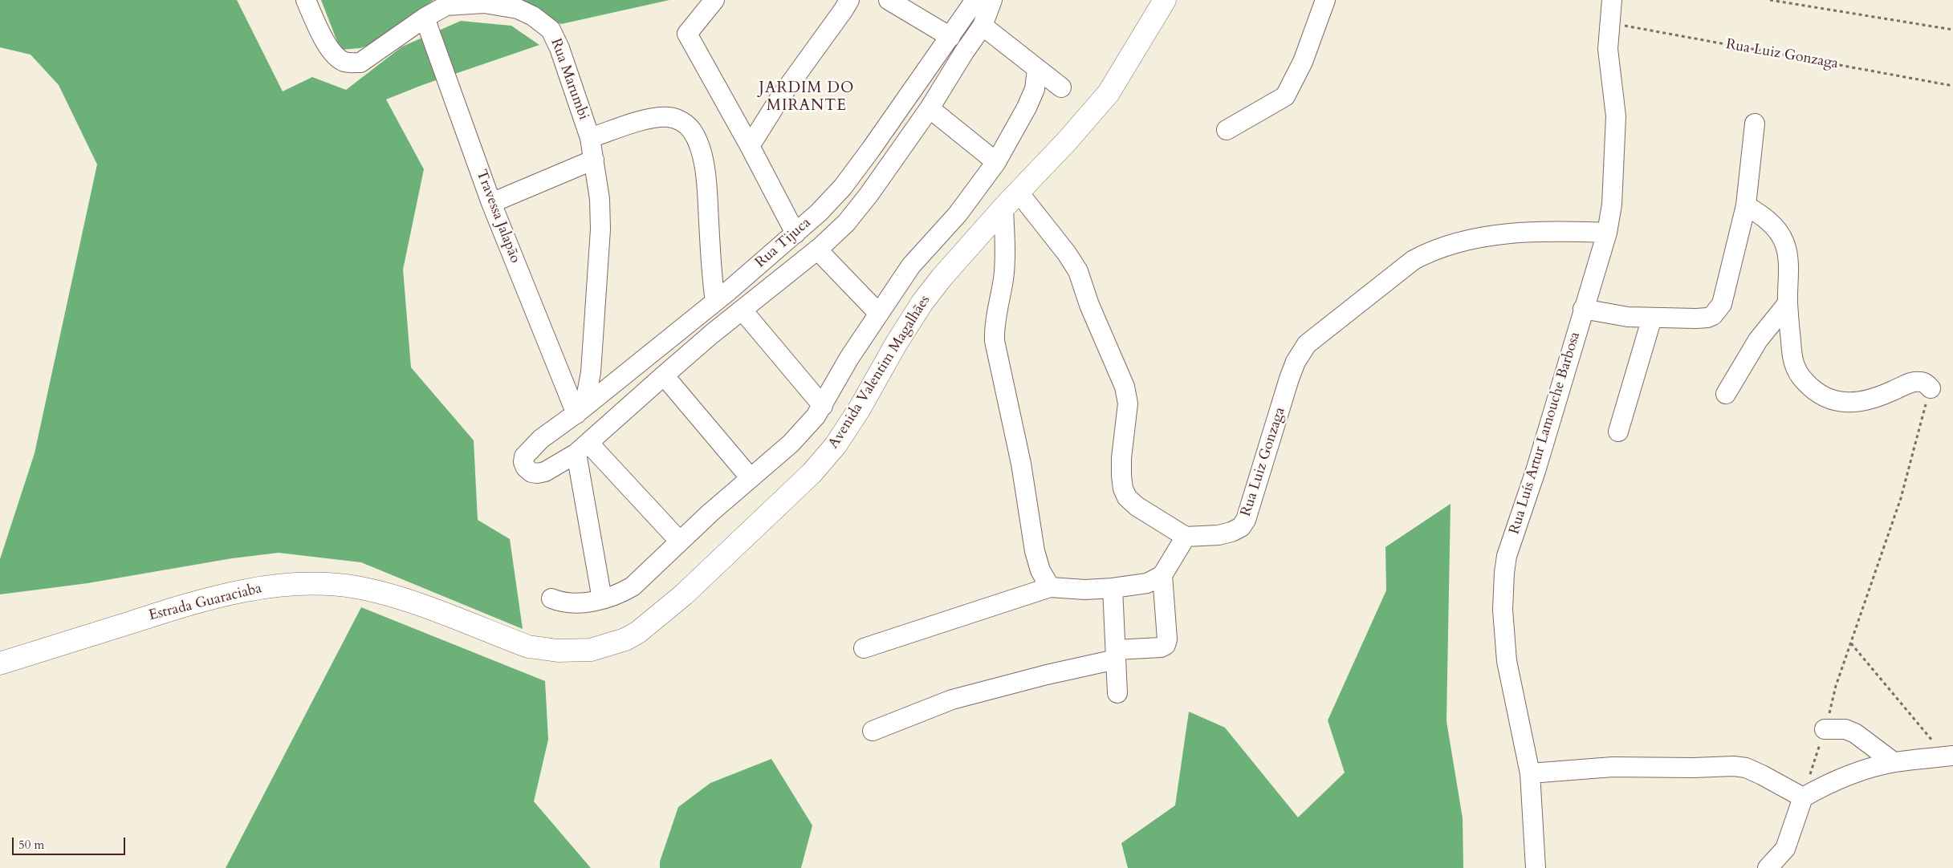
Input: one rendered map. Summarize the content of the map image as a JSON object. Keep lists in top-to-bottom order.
{
  "streets": {
    "main road": ["Avenida Valentim Magalhães", "Estrada Guaraciaba"],
    "street": [
      "Rua Luiz Gonzaga",
      "Rua Marumbi",
      "Travessa Jalapão",
      "Rua Tijuca",
      "Rua Luís Artur Lamouche Barbosa"
    ]
  },
  "crossings": [
    ["Rua Luiz Gonzaga", "Rua Luís Artur Lamouche Barbosa"],
    ["Rua Marumbi", "Travessa Jalapão"],
    ["Rua Marumbi", "Rua Tijuca"],
    ["Travessa Jalapão", "Rua Tijuca"],
    ["Avenida Valentim Magalhães", "Estrada Guaraciaba"]
  ],
  "districts": ["JARDIM DO MIRANTE"],
  "scale_bar": "50 m"
}
